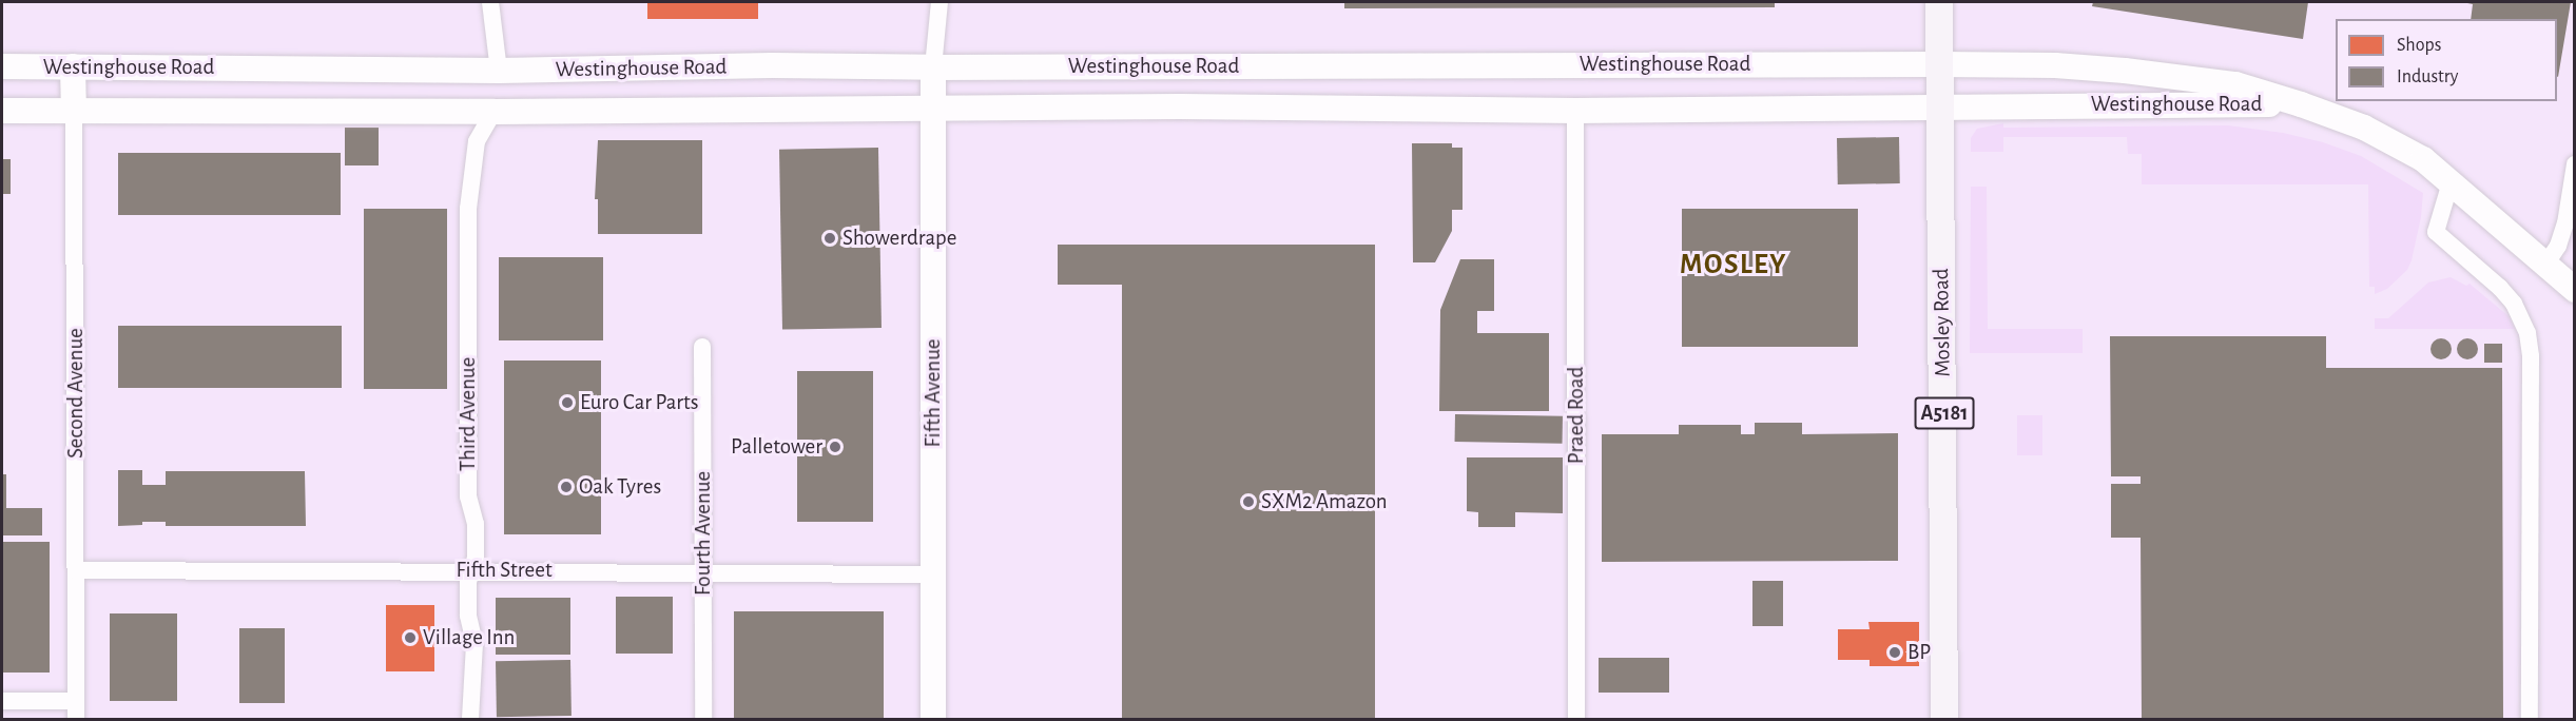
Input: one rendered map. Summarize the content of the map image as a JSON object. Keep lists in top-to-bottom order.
{
  "streets": {
    "main road": ["Mosley Road", "A5181"],
    "street": [
      "Westinghouse Road",
      "Second Avenue",
      "Fifth Avenue",
      "Third Avenue",
      "Praed Road",
      "Fourth Avenue",
      "Fifth Street"
    ]
  },
  "crossings": [
    ["Westinghouse Road", "Mosley Road"],
    ["Westinghouse Road", "Second Avenue"],
    ["Westinghouse Road", "Fifth Avenue"],
    ["Westinghouse Road", "Third Avenue"],
    ["Westinghouse Road", "Praed Road"],
    ["Second Avenue", "Fifth Street"],
    ["Fifth Avenue", "Fifth Street"],
    ["Third Avenue", "Fifth Street"],
    ["Fourth Avenue", "Fifth Street"]
  ],
  "districts": ["MOSLEY"],
  "places": [
    "Showerdrape",
    "Euro Car Parts",
    "Palletower",
    "Oak Tyres",
    "SXM2 Amazon",
    "Village Inn",
    "BP"
  ],
  "legend": ["Shops", "Industry"]
}
